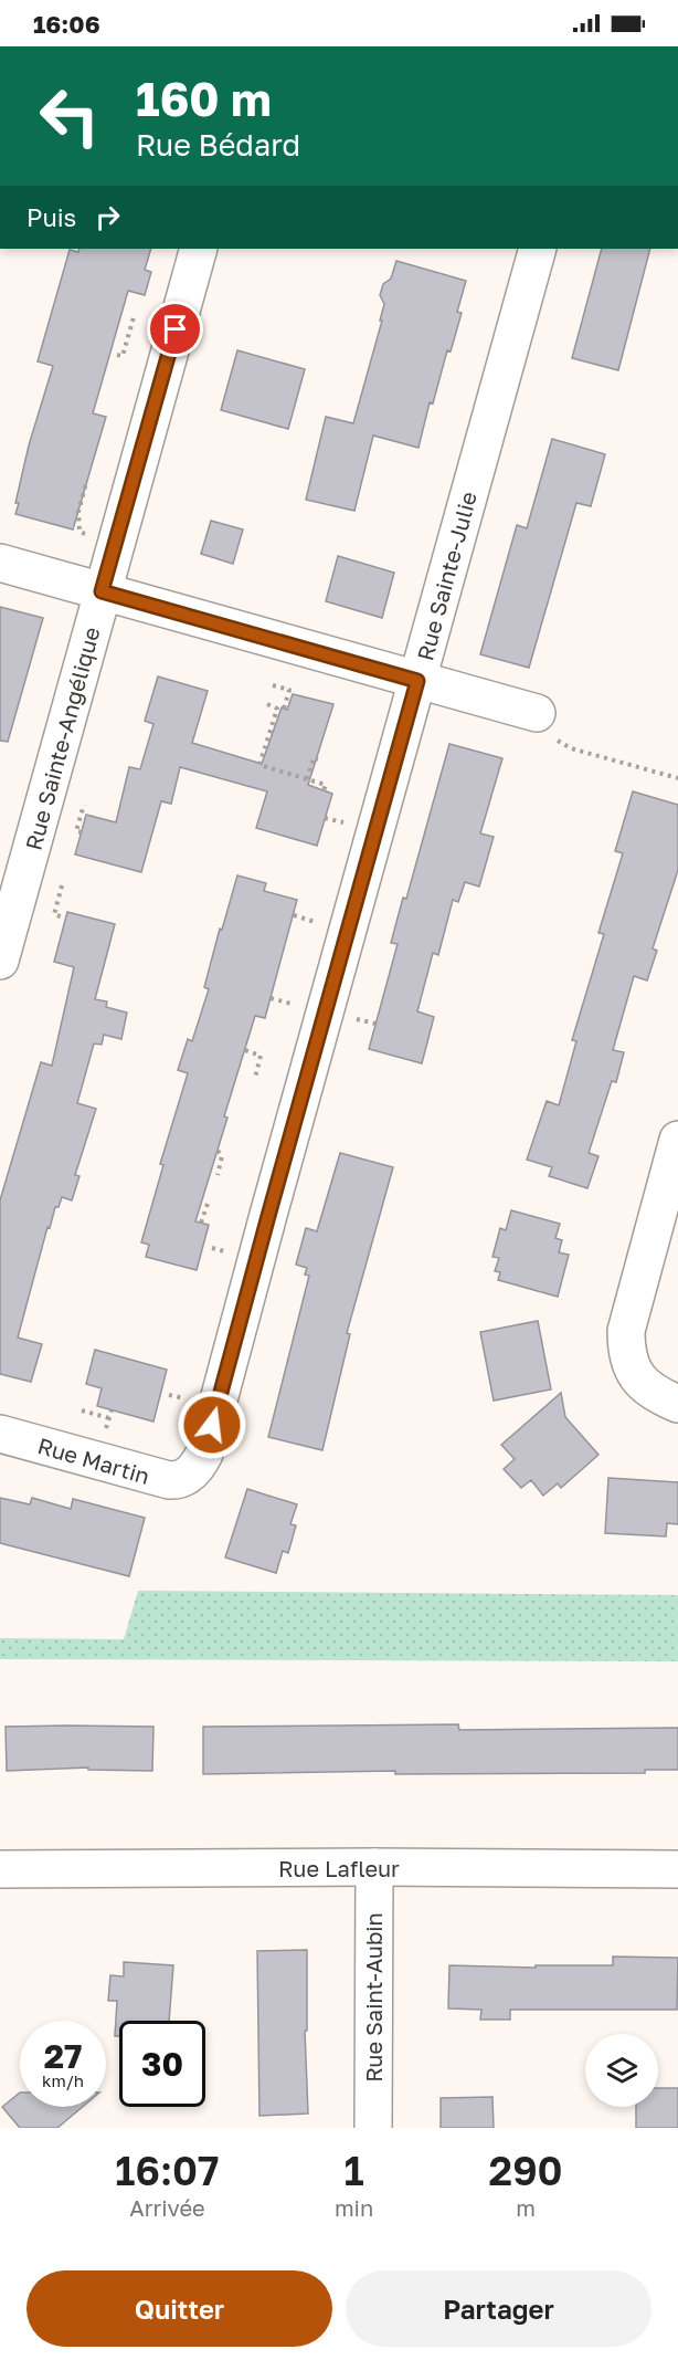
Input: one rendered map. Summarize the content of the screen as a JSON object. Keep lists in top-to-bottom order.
{
  "streets": {
    "street": [
      "Rue Sainte-Julie",
      "Rue Sainte-Angélique",
      "Rue Martin",
      "Rue Lafleur",
      "Rue Saint-Aubin"
    ]
  },
  "crossings": [
    ["Rue Sainte-Julie", "Rue Martin"],
    ["Rue Lafleur", "Rue Saint-Aubin"]
  ],
  "page": {
    "status": "16:06",
    "turn": ["160 m", "Rue Bédard"],
    "then": "Puis",
    "speed": "27 km/h",
    "limit": "30",
    "eta": [
      "16:07",
      "Arrivée",
      "1",
      "min",
      "290",
      "m"
    ],
    "buttons": ["Quitter", "Partager"]
  }
}
